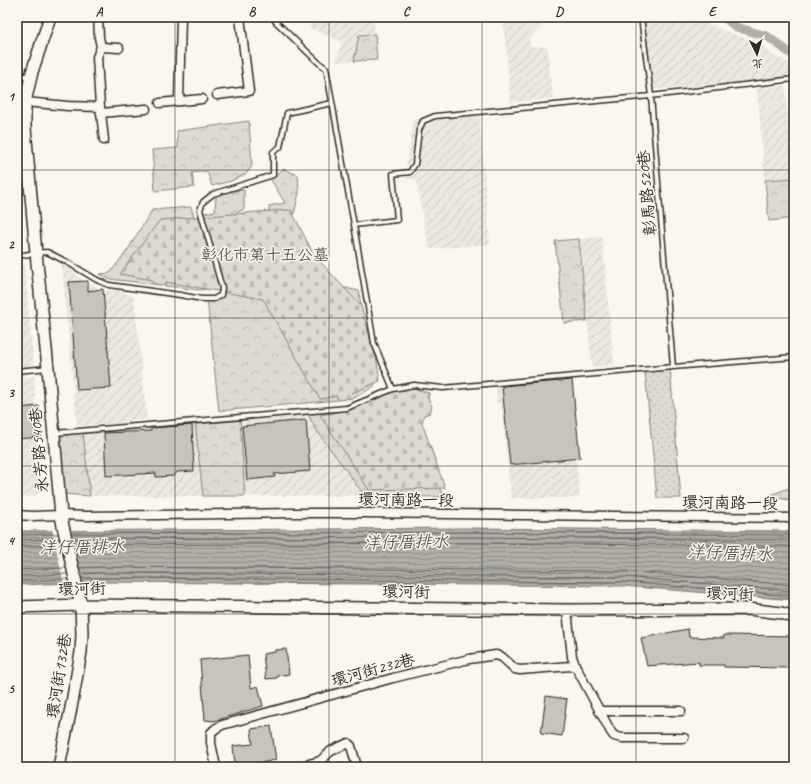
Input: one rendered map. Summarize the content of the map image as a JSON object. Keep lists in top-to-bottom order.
{
  "streets": {
    "street": [
      "永芳路540巷",
      "環河南路一段",
      "環河街",
      "環河街232巷",
      "環河街132巷"
    ],
    "lane": ["彰馬路520巷"]
  },
  "crossings": [
    ["永芳路540巷", "環河南路一段"],
    ["永芳路540巷", "環河街132巷"],
    ["環河街", "環河街132巷"]
  ],
  "water": ["洋仔厝排水"],
  "parks": ["彰化市第十五公墓"],
  "north": "bottom",
  "grid": {
    "columns": [
      "A",
      "B",
      "C",
      "D",
      "E"
    ],
    "rows": [
      "1",
      "2",
      "3",
      "4",
      "5"
    ]
  }
}
